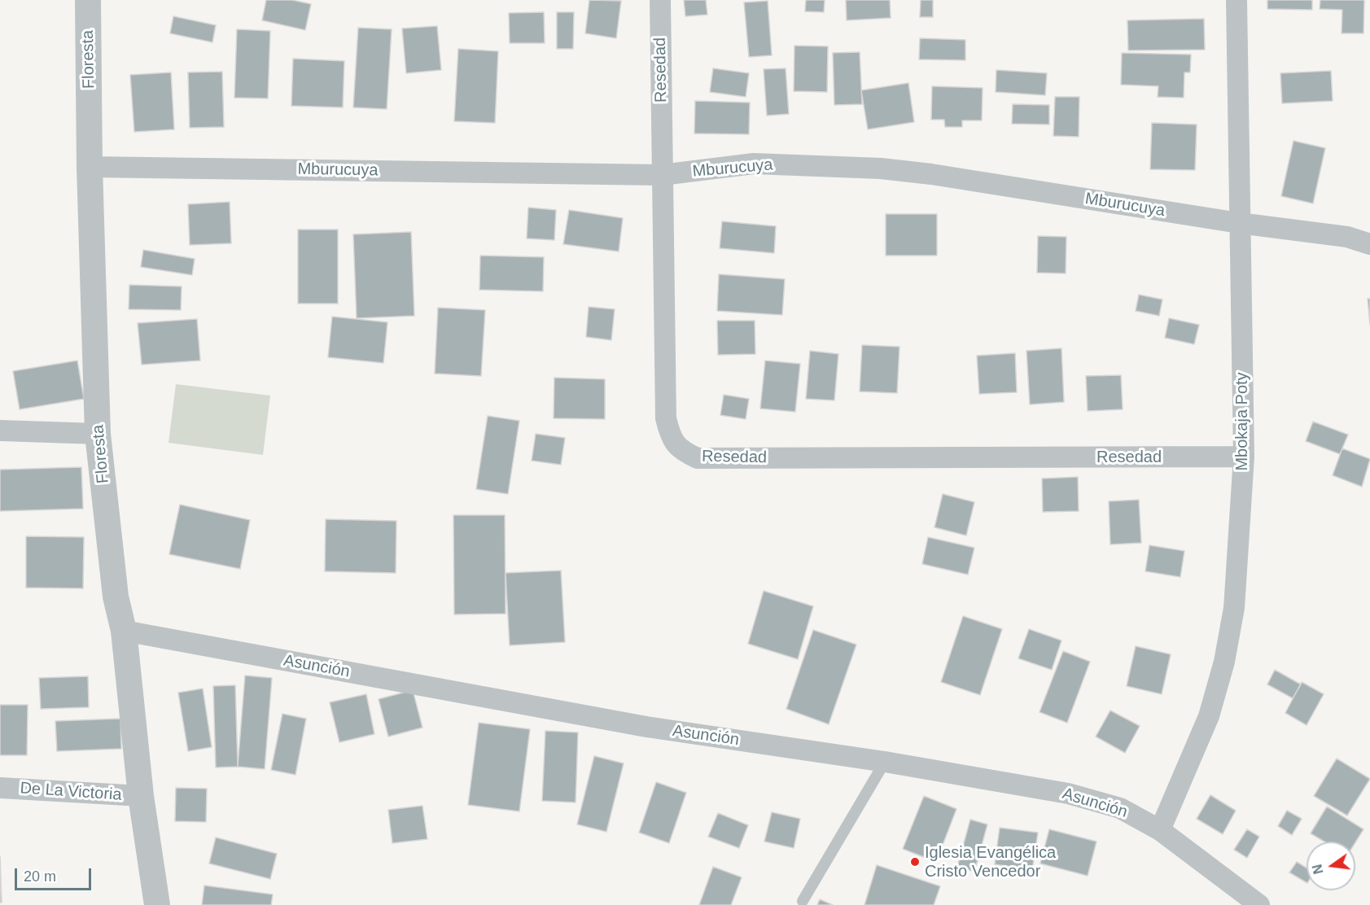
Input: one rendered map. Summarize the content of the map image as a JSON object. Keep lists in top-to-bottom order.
{
  "streets": {
    "street": [
      "Floresta",
      "Resedad",
      "Mburucuya",
      "Mbokaja Poty",
      "Asunción",
      "De La Victoria"
    ]
  },
  "crossings": [
    ["Floresta", "Mburucuya"],
    ["Floresta", "Asunción"],
    ["Floresta", "De La Victoria"],
    ["Resedad", "Mburucuya"],
    ["Resedad", "Mbokaja Poty"],
    ["Mburucuya", "Mbokaja Poty"],
    ["Mbokaja Poty", "Asunción"]
  ],
  "places": ["Iglesia Evangélica Cristo Vencedor"],
  "scale_bar": "20 m",
  "north": "left"
}
